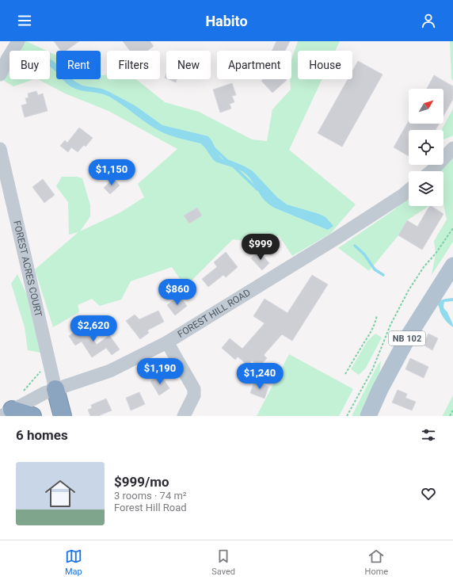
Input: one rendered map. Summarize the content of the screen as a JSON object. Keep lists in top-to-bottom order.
{
  "streets": {
    "main road": ["NB 102"],
    "street": ["FOREST ACRES COURT", "FOREST HILL ROAD"]
  },
  "crossings": [
    ["FOREST ACRES COURT", "FOREST HILL ROAD"]
  ],
  "north": "top right",
  "page": {
    "header": "Habito",
    "chip": [
      "Buy",
      "Rent",
      "Filters",
      "New",
      "Apartment",
      "House"
    ],
    "price": [
      "$1,150",
      "$999",
      "$860",
      "$2,620",
      "$1,190",
      "$1,240"
    ],
    "heading": "6 homes",
    "list": [
      {
        "name": "$999/mo",
        "note": "3 rooms · 74 m² · Forest Hill Road"
      }
    ],
    "tabs": ["Map", "Saved", "Home"]
  }
}
